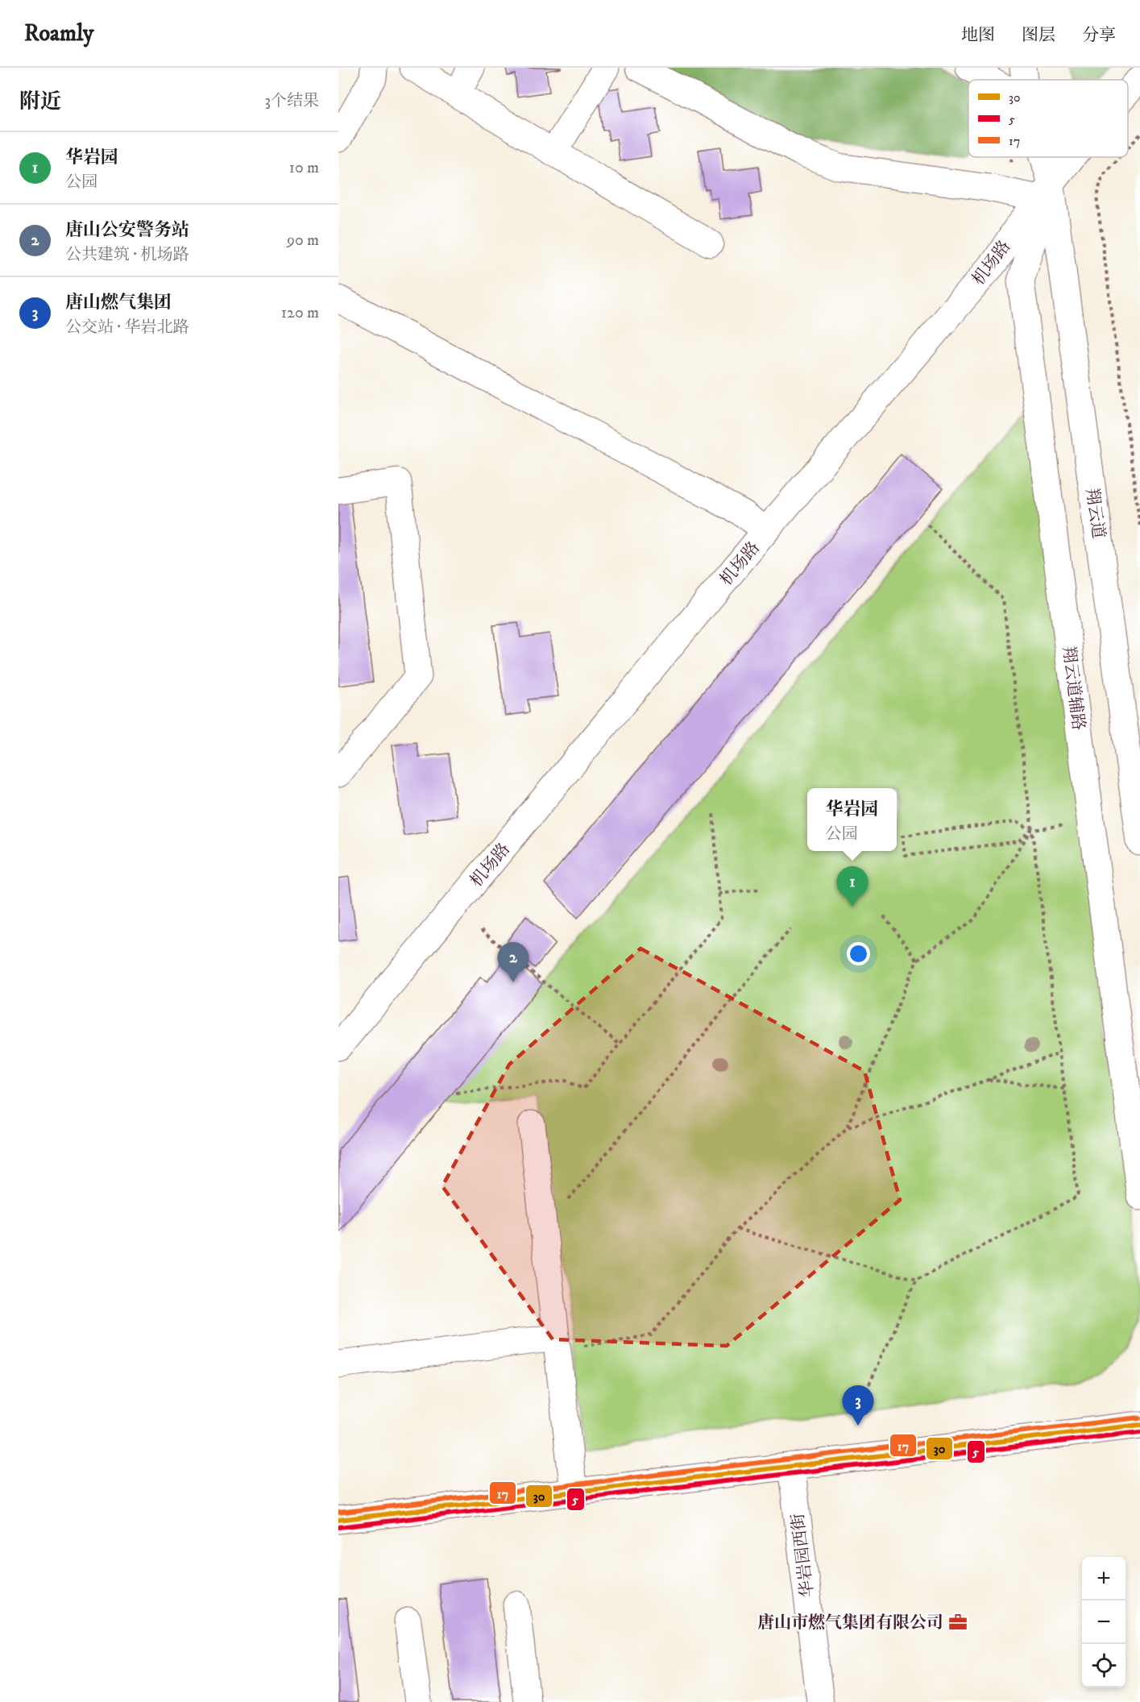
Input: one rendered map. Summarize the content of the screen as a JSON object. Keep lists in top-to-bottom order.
{
  "streets": {
    "street": [
      "机场路",
      "翔云道",
      "翔云道辅路",
      "华岩园西街"
    ]
  },
  "crossings": [
    ["机场路", "翔云道"],
    ["机场路", "翔云道辅路"],
    ["翔云道", "翔云道辅路"]
  ],
  "places": {
    "office": ["唐山市燃气集团有限公司"]
  },
  "lines": ["transit line 17", "transit line 30", "transit line 5"],
  "legend": ["30", "5", "17"],
  "page": {
    "header": "Roamly",
    "nav": ["地图", "图层", "分享"],
    "heading": ["附近", "3个结果"],
    "list": [
      {
        "mark": "1",
        "name": "华岩园",
        "note": "公园",
        "value": "10 m"
      },
      {
        "mark": "2",
        "name": "唐山公安警务站",
        "note": "公共建筑 · 机场路",
        "value": "90 m"
      },
      {
        "mark": "3",
        "name": "唐山燃气集团",
        "note": "公交站 · 华岩北路",
        "value": "120 m"
      }
    ],
    "popup": ["华岩园", "公园"],
    "pins": ["1", "2", "3"],
    "map_buttons": ["+", "−"]
  }
}
